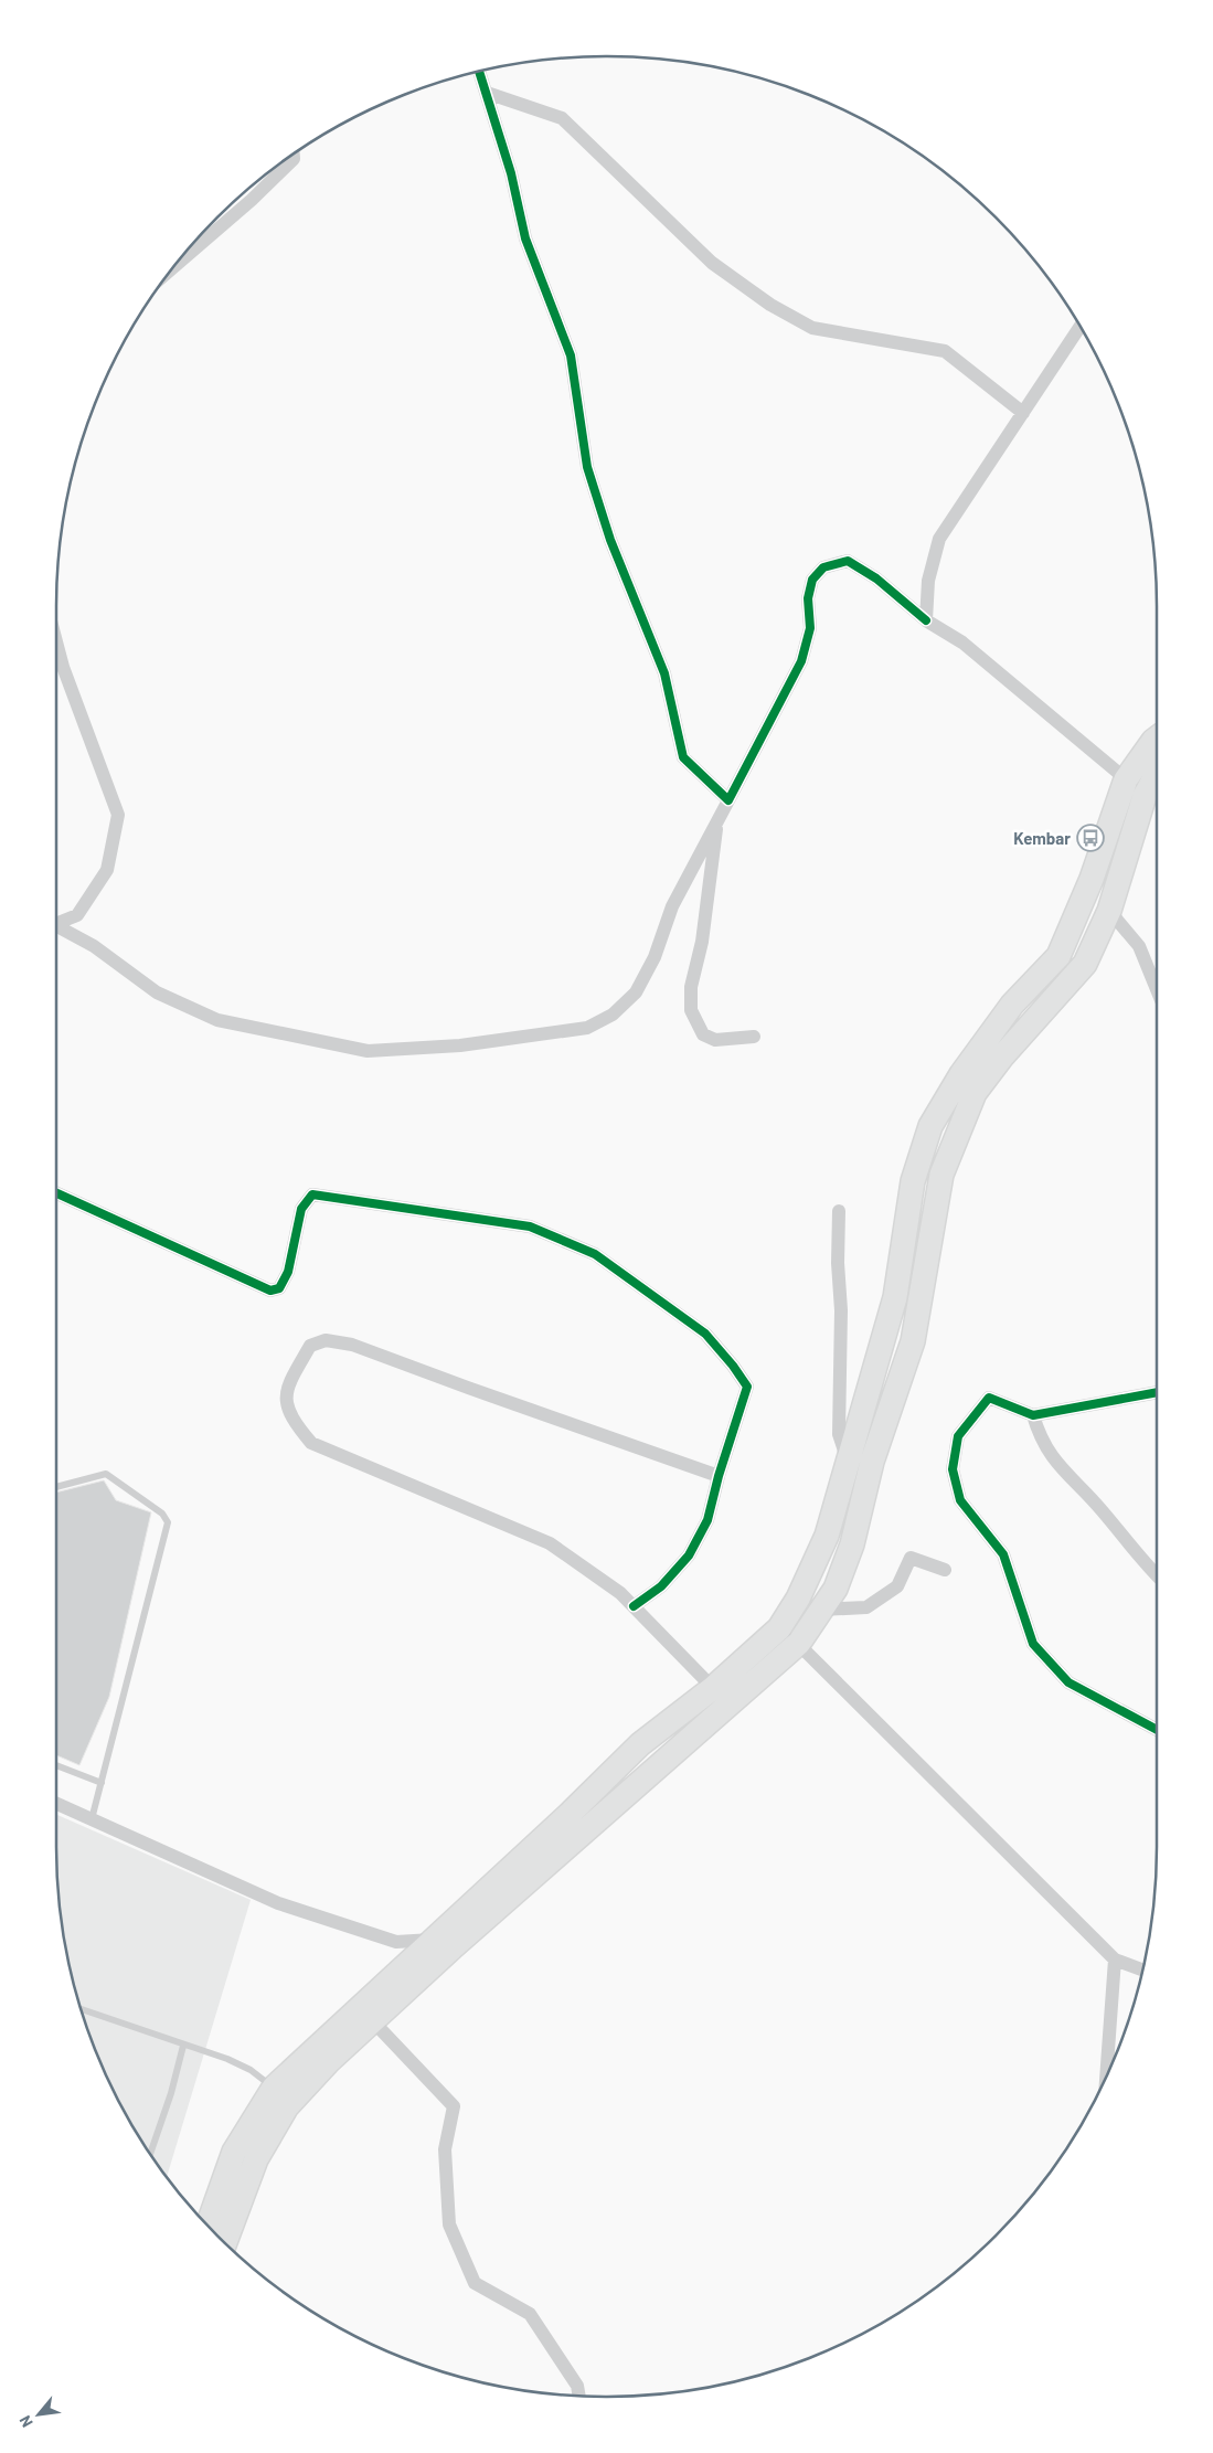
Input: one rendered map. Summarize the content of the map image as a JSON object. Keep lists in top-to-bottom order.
{
  "places": {
    "bus stop": ["Kembar"]
  },
  "north": "bottom left"
}
